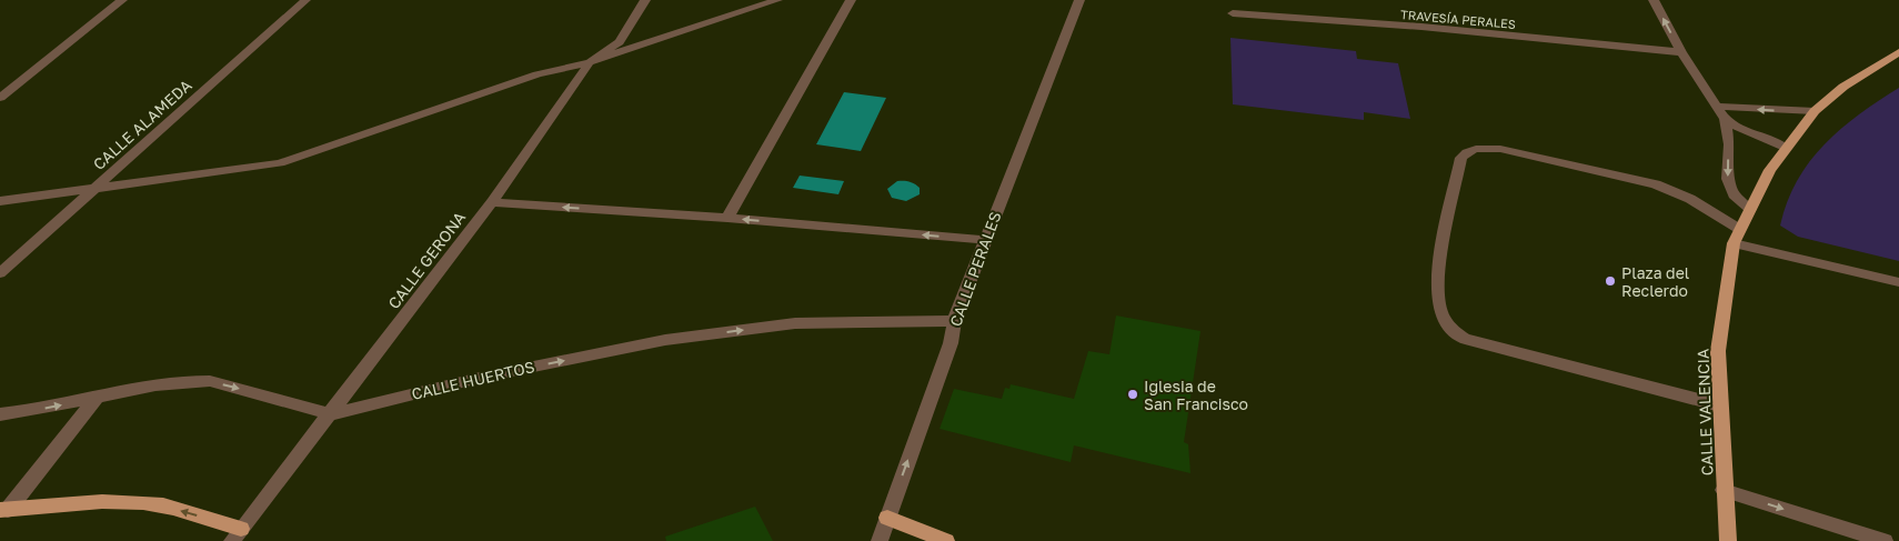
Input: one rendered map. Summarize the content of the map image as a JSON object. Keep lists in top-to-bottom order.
{
  "streets": {
    "main road": ["CALLE VALENCIA"],
    "street": [
      "TRAVESÍA PERALES",
      "CALLE ALAMEDA",
      "CALLE GERONA",
      "CALLE PERALES",
      "CALLE HUERTOS"
    ]
  },
  "crossings": [
    ["CALLE GERONA", "CALLE HUERTOS"],
    ["CALLE PERALES", "CALLE HUERTOS"]
  ],
  "one_way": ["CALLE PERALES"],
  "places": ["Plaza del Reclerdo", "Iglesia de San Francisco"]
}
